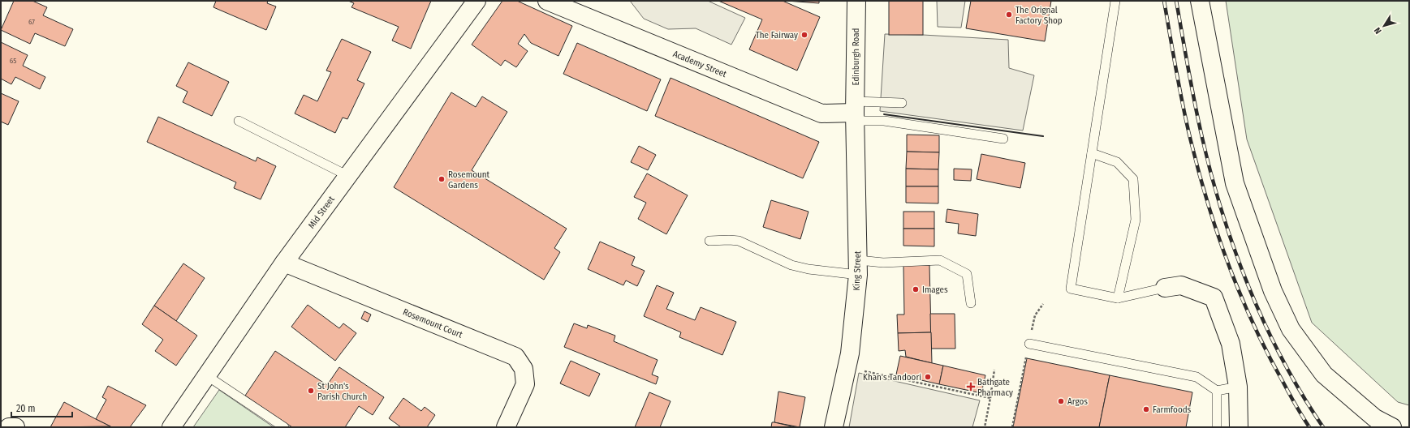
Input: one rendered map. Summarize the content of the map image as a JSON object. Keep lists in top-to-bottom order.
{
  "streets": {
    "street": [
      "Edinburgh Road",
      "Academy Street",
      "Mid Street",
      "King Street",
      "Rosemount Court"
    ]
  },
  "crossings": [
    ["Edinburgh Road", "Academy Street"],
    ["Edinburgh Road", "King Street"],
    ["Academy Street", "King Street"],
    ["Mid Street", "Rosemount Court"]
  ],
  "places": {
    "other": [
      "The Orignal Factory Shop",
      "The Fairway",
      "Rosemount Gardens",
      "Images",
      "Khan's Tandoori",
      "St John's Parish Church",
      "Argos",
      "Farmfoods"
    ],
    "health": ["Bathgate Pharmacy"]
  },
  "house_numbers": ["67", "65"],
  "scale_bar": "20 m",
  "north": "bottom left"
}
